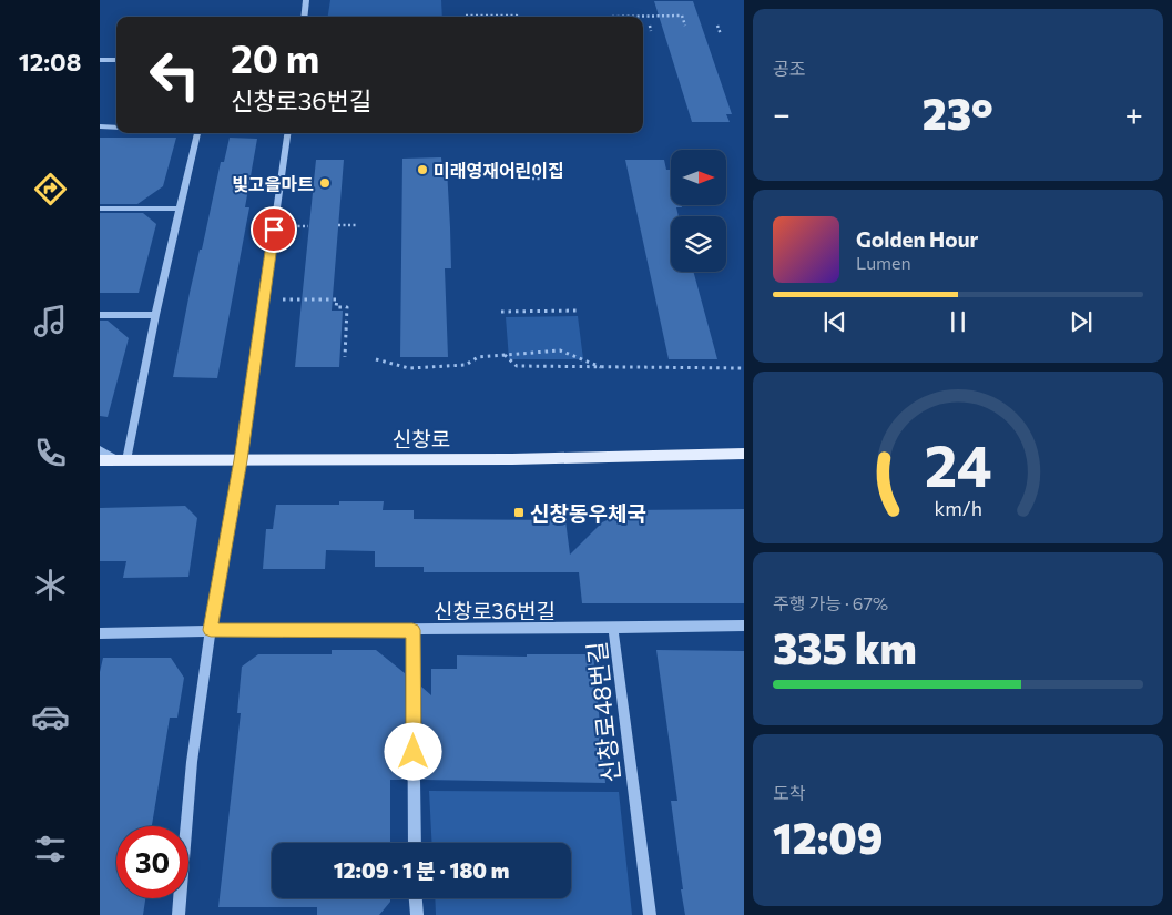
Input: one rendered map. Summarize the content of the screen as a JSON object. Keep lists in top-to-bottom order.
{
  "streets": {
    "main road": ["신창로"],
    "street": ["신창로36번길", "신창로48번길"]
  },
  "crossings": [
    ["신창로36번길", "신창로48번길"]
  ],
  "places": {
    "other": ["미래영재어린이집", "빛고을마트"],
    "transit": ["신창동우체국"]
  },
  "north": "right",
  "page": {
    "tabs": "12:08",
    "tile": [
      "공조",
      ["주행 가능 · 67%", "335 km"],
      ["도착", "12:09"]
    ],
    "turn": ["20 m", "신창로36번길"],
    "heat": ["−", "23°", "+"],
    "song": ["Golden Hour", "Lumen"],
    "limit": "30",
    "trip": "12:09 · 1 분 · 180 m",
    "gauge": ["24", "km/h"]
  }
}
